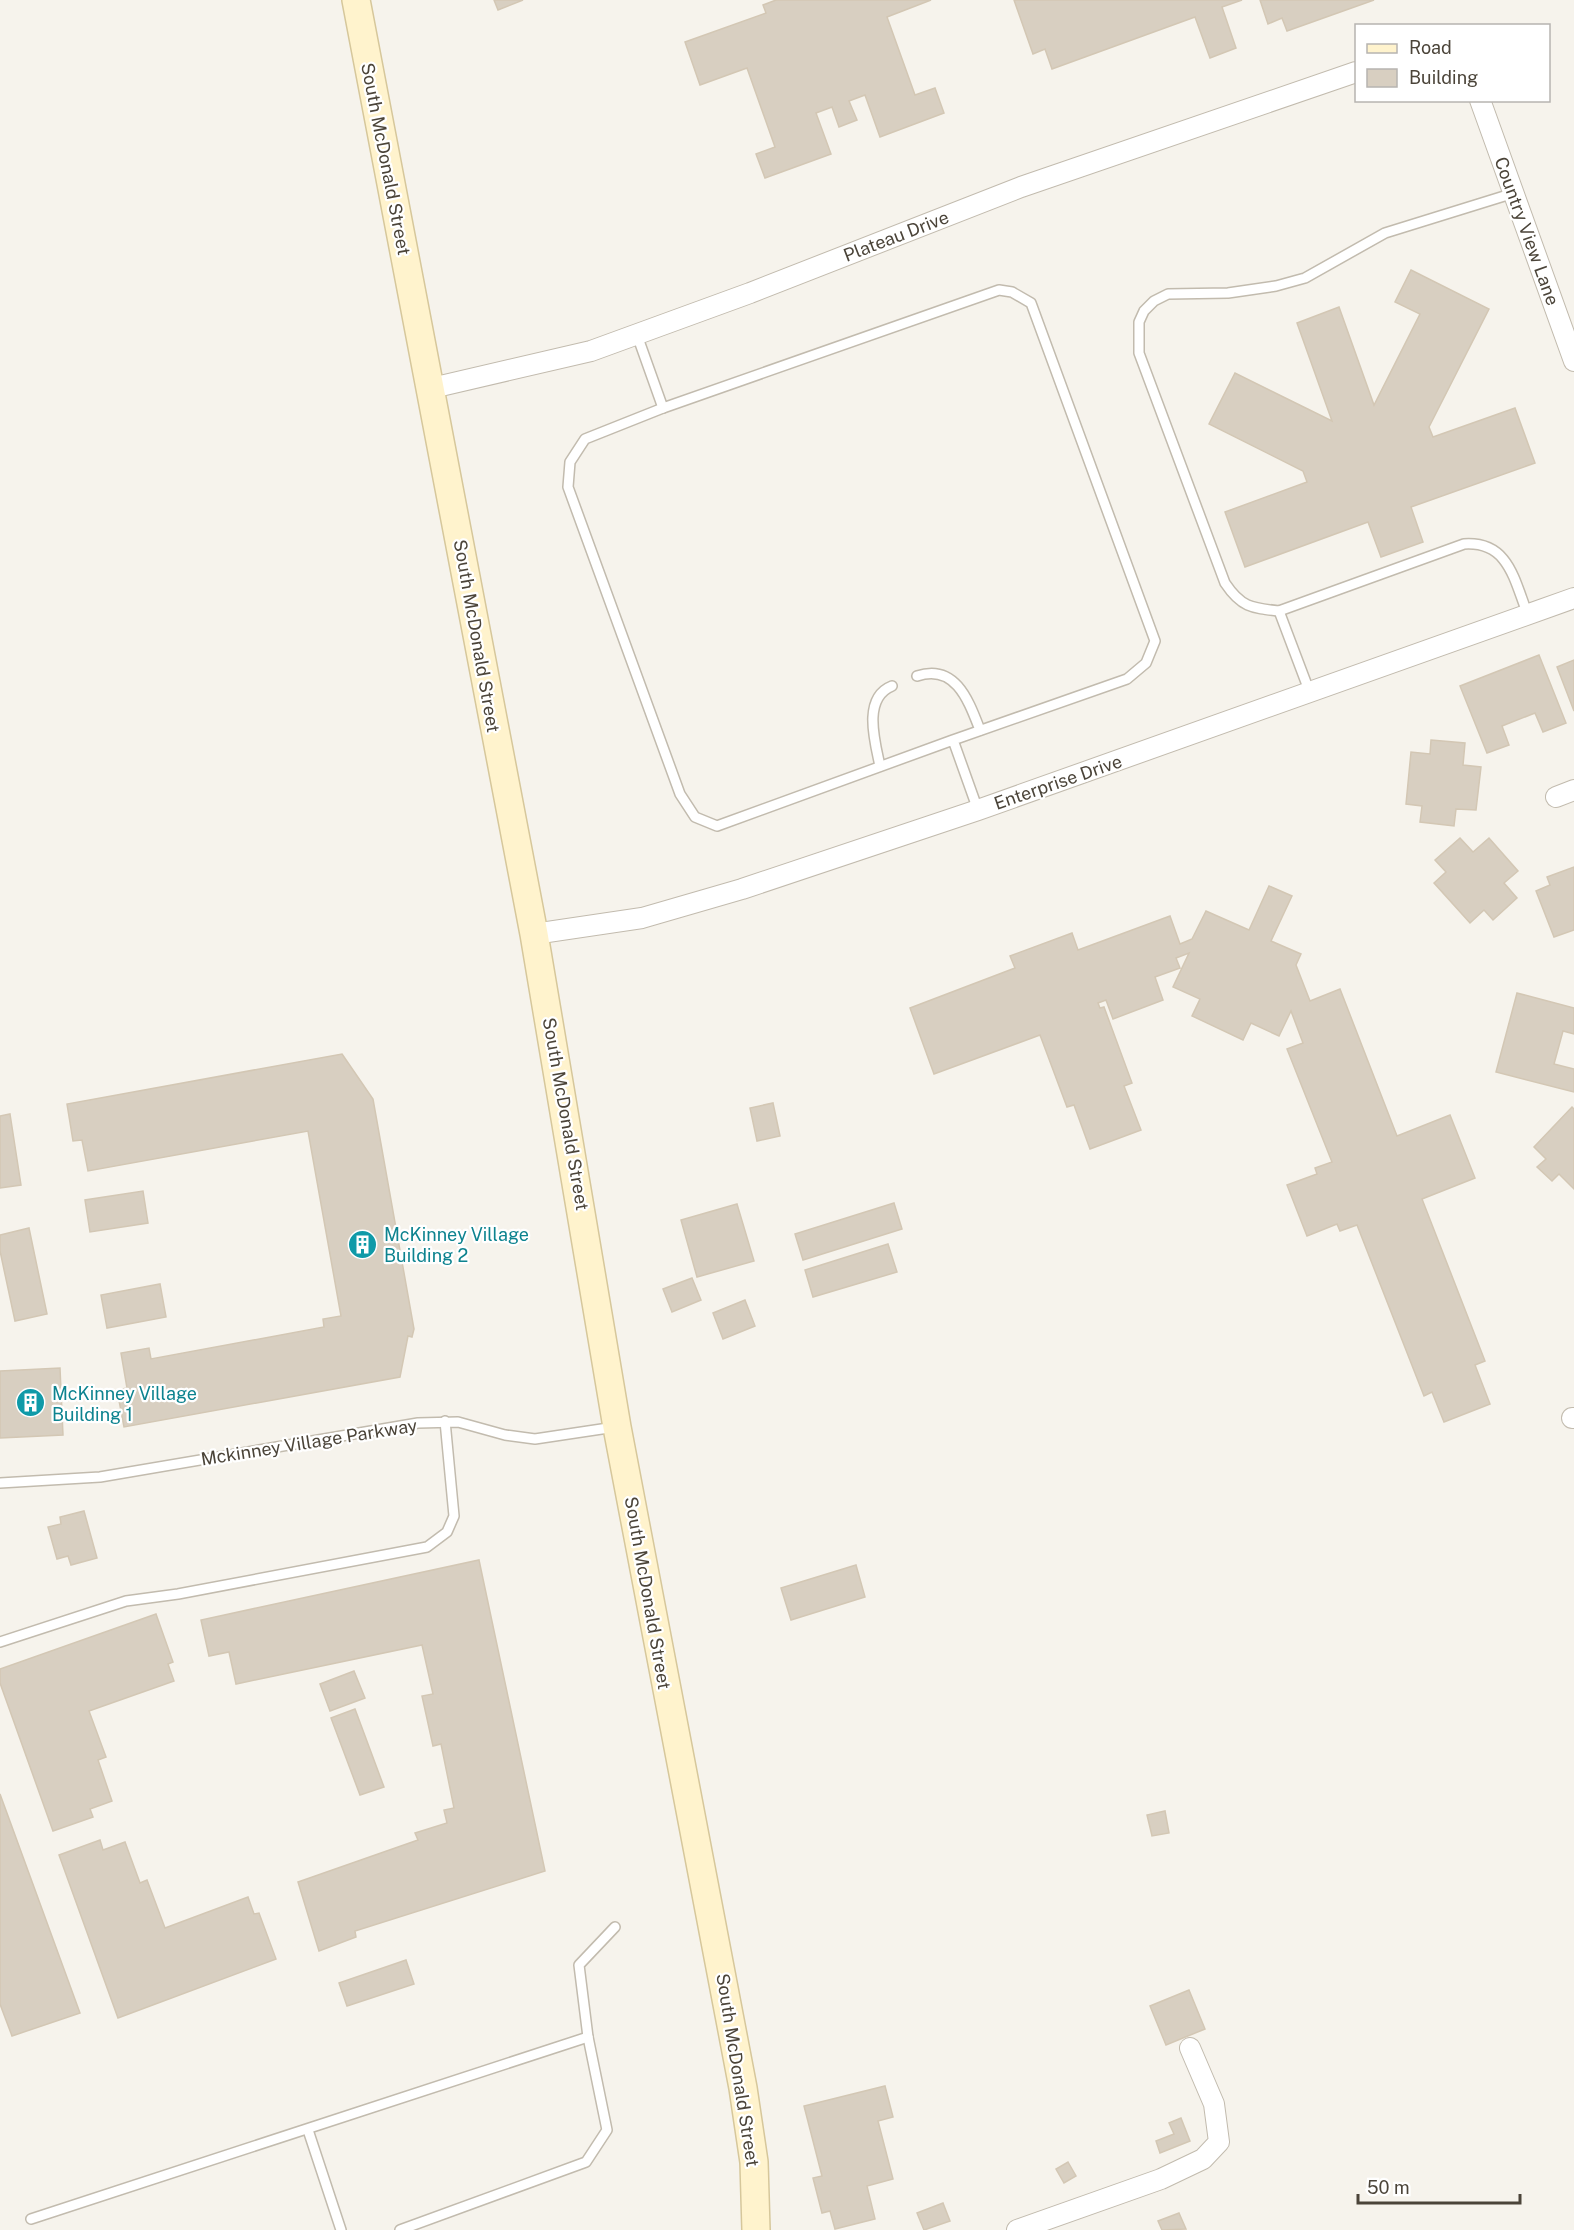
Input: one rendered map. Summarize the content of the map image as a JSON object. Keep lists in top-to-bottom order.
{
  "streets": {
    "main road": ["South McDonald Street"],
    "street": ["Country View Lane", "Plateau Drive", "Enterprise Drive"],
    "lane": ["Mckinney Village Parkway"]
  },
  "crossings": [
    ["South McDonald Street", "Plateau Drive"],
    ["South McDonald Street", "Enterprise Drive"],
    ["South McDonald Street", "Mckinney Village Parkway"]
  ],
  "places": {
    "building": ["McKinney Village Building 2", "McKinney Village Building 1"]
  },
  "legend": ["Road", "Building"],
  "scale_bar": "50 m"
}
